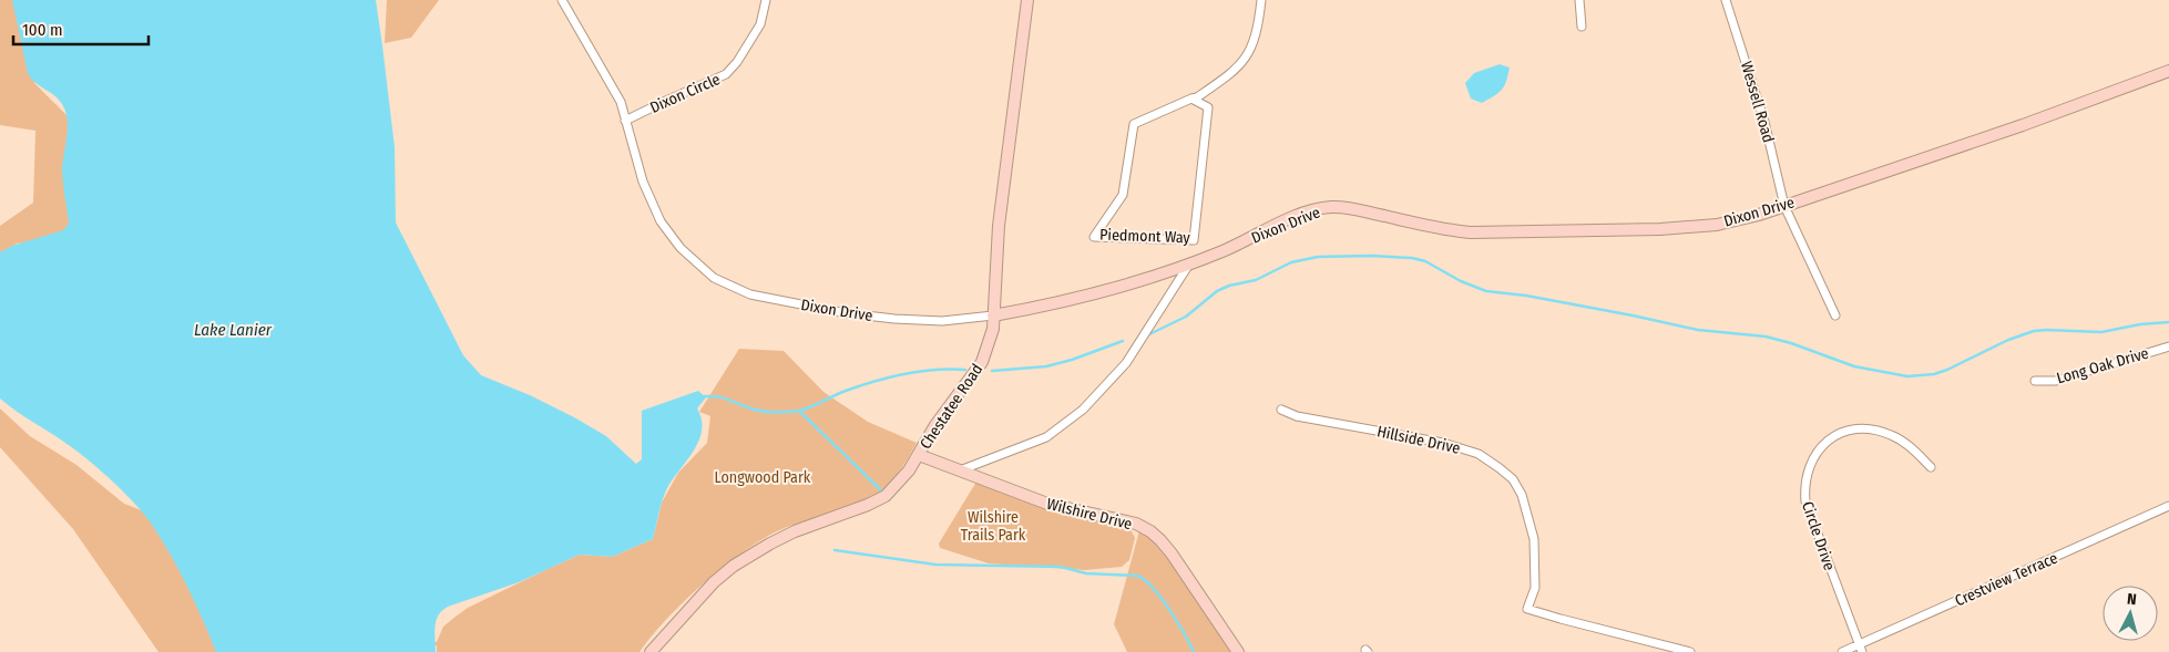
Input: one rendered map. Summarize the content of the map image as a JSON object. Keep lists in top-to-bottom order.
{
  "streets": {
    "street": [
      "Dixon Circle",
      "Wessell Road",
      "Dixon Drive",
      "Piedmont Way",
      "Long Oak Drive",
      "Chestatee Road",
      "Hillside Drive",
      "Wilshire Drive",
      "Circle Drive",
      "Crestview Terrace"
    ]
  },
  "crossings": [
    ["Dixon Circle", "Dixon Drive"],
    ["Wessell Road", "Dixon Drive"],
    ["Dixon Drive", "Chestatee Road"],
    ["Chestatee Road", "Wilshire Drive"],
    ["Circle Drive", "Crestview Terrace"]
  ],
  "water": ["Lake Lanier"],
  "parks": ["Longwood Park", "Wilshire Trails Park"],
  "scale_bar": "100 m",
  "north": "top"
}
